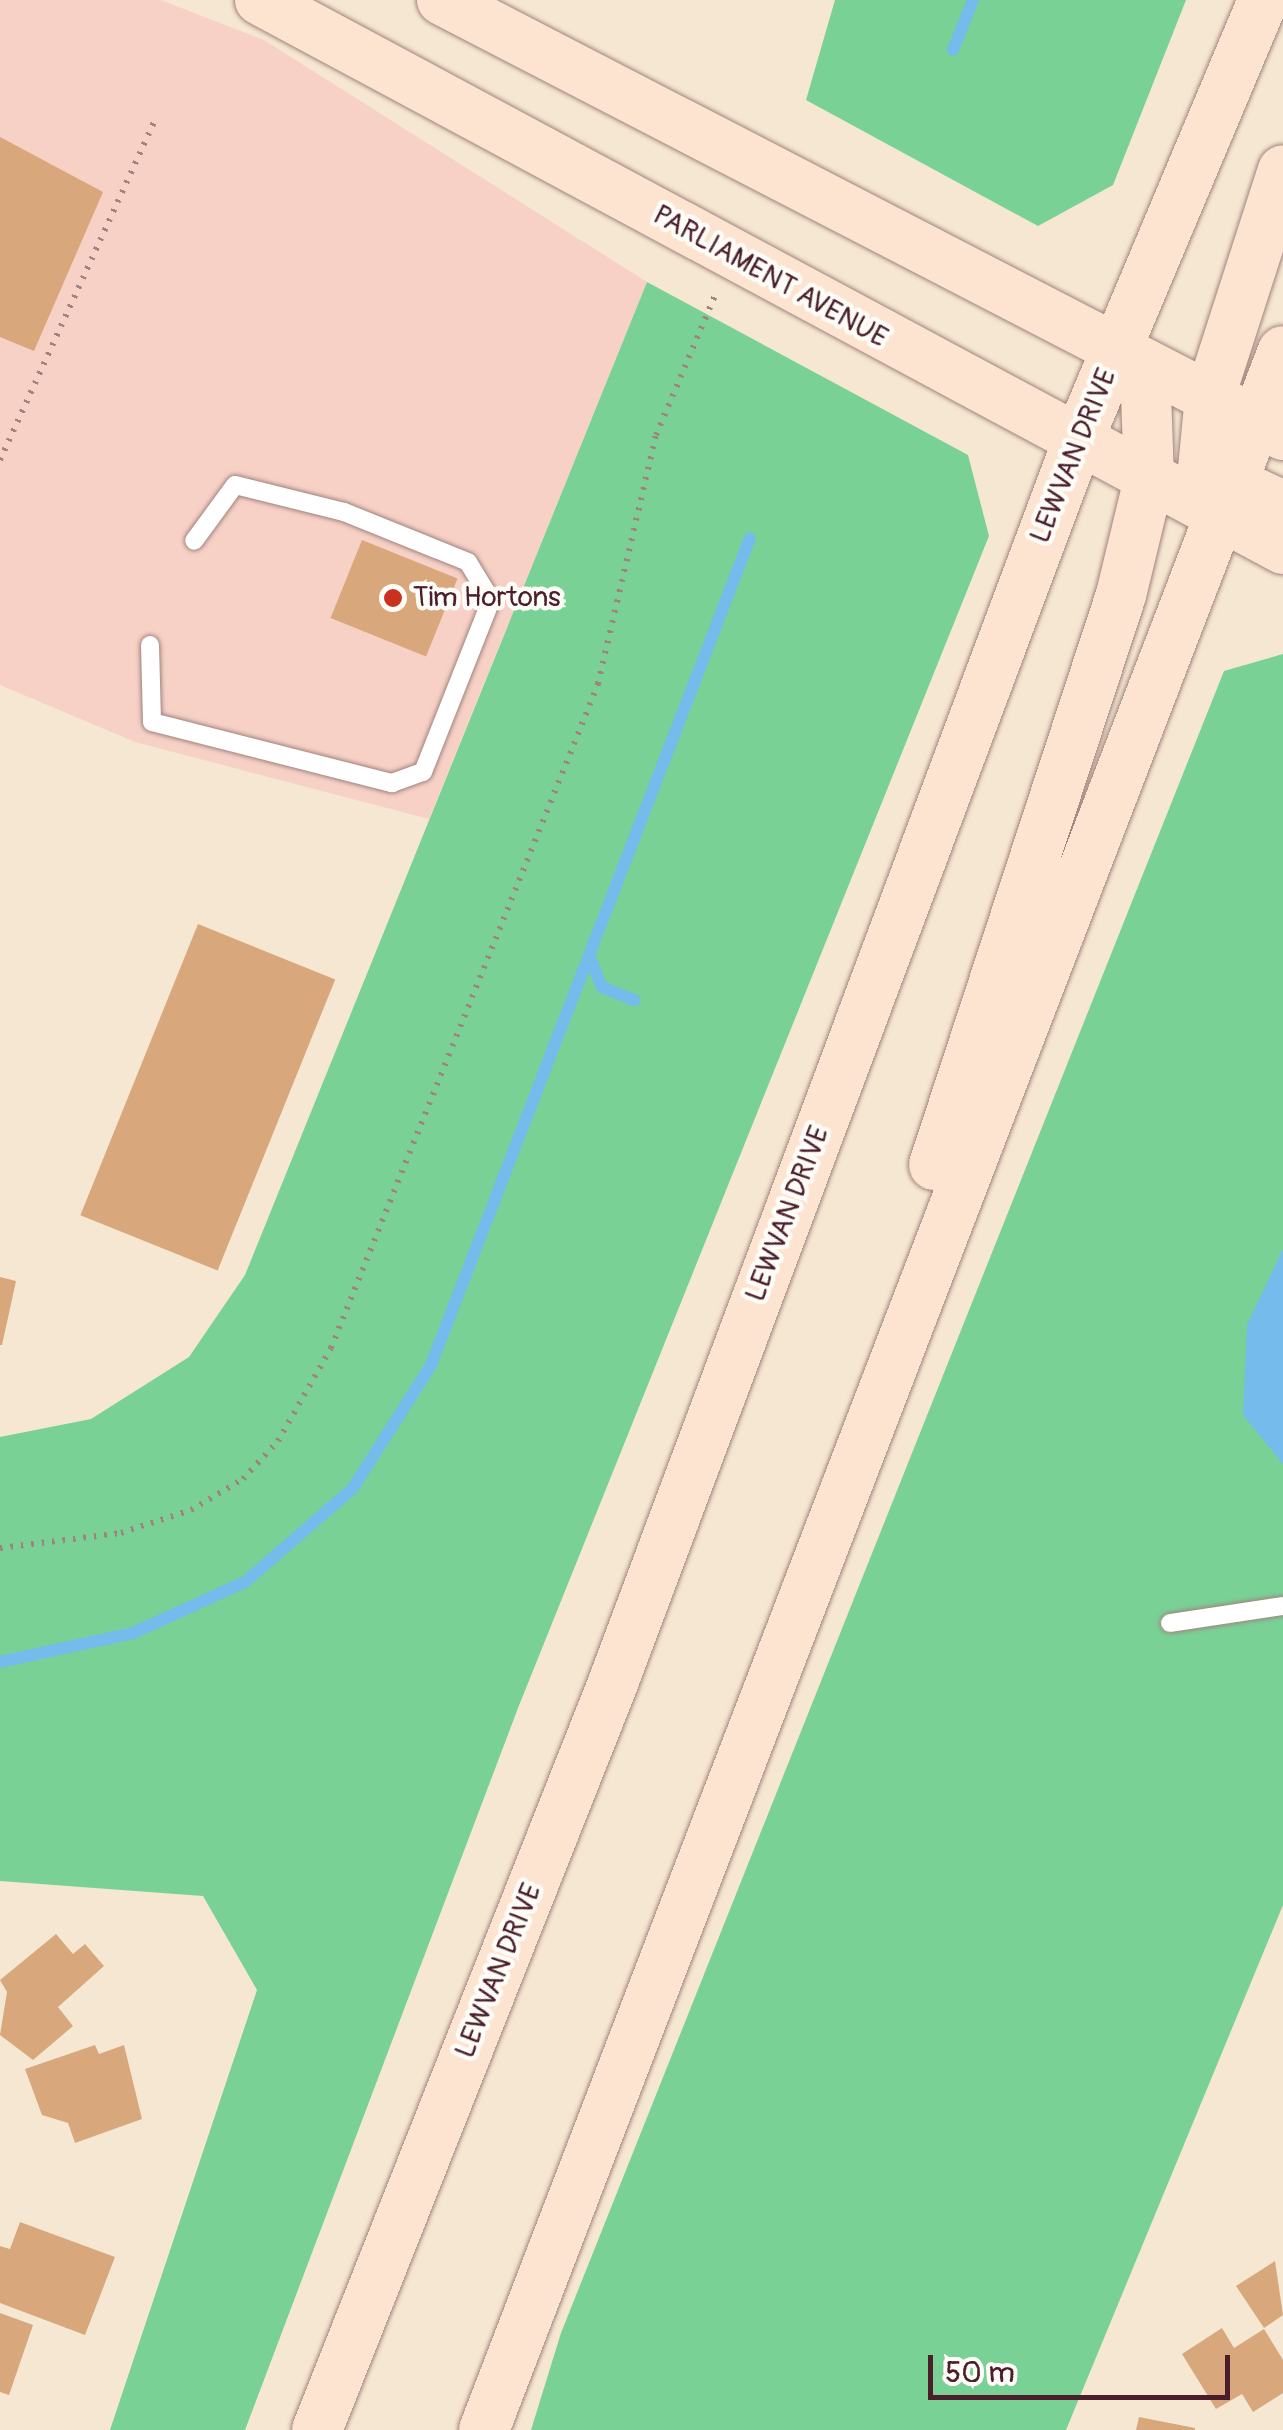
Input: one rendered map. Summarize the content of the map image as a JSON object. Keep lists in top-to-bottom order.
{
  "streets": {
    "main road": ["PARLIAMENT AVENUE", "LEWVAN DRIVE"]
  },
  "crossings": [
    ["PARLIAMENT AVENUE", "LEWVAN DRIVE"]
  ],
  "places": ["Tim Hortons"],
  "scale_bar": "50 m"
}
